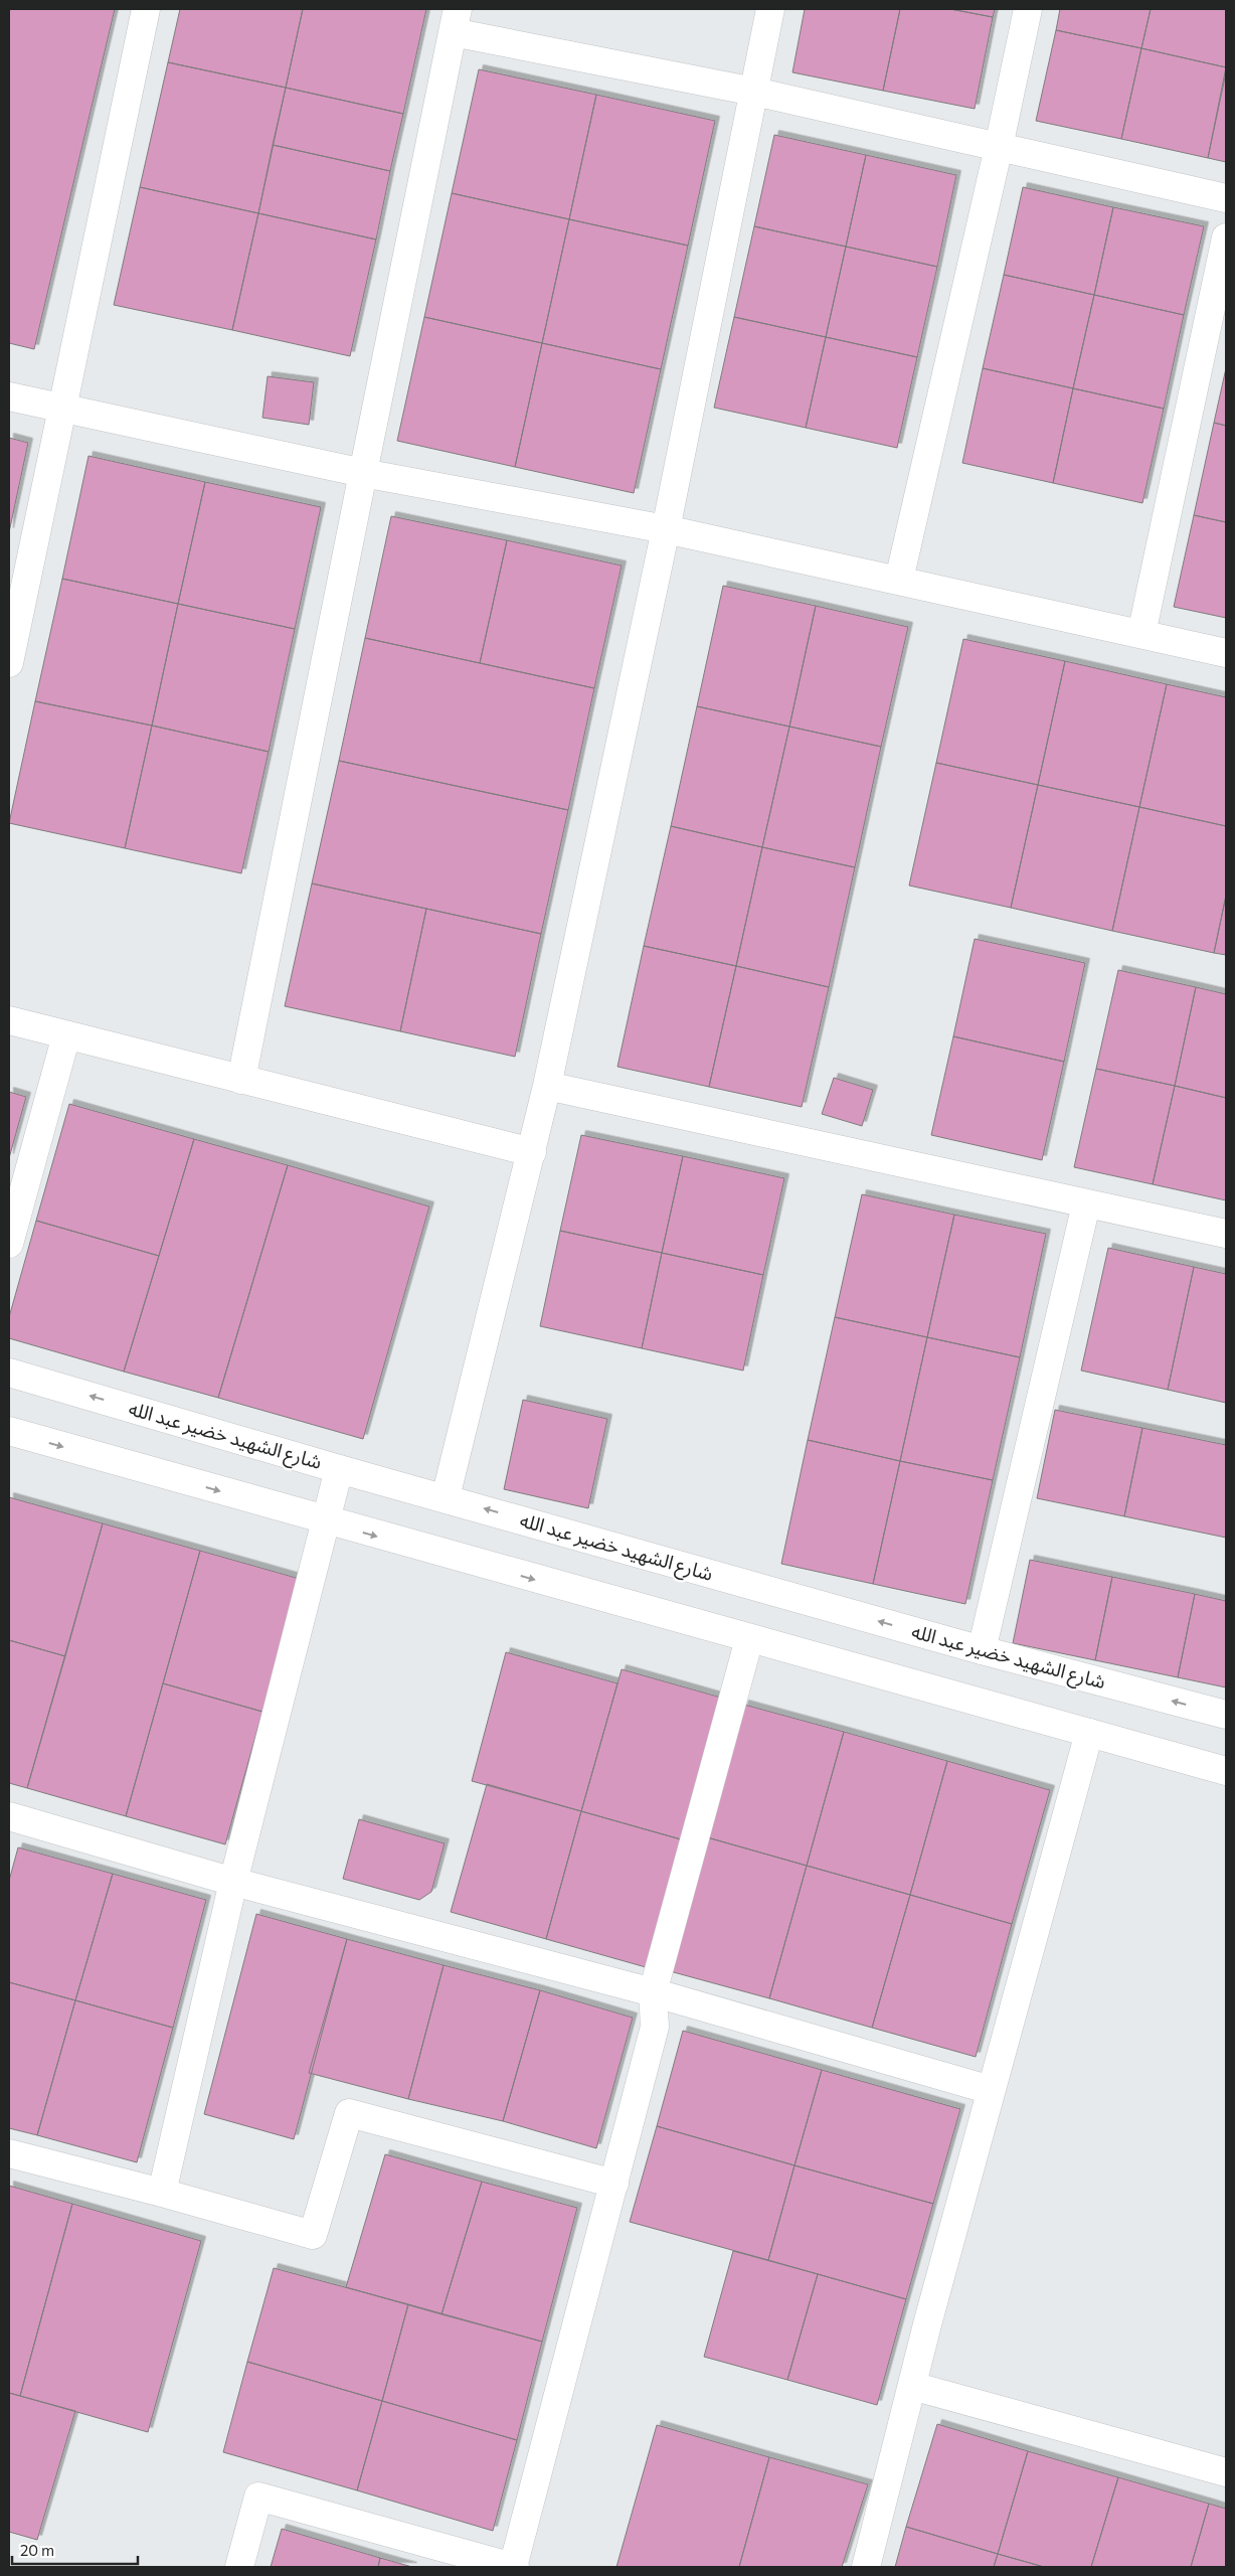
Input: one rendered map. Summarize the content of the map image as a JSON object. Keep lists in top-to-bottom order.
{
  "streets": {
    "street": ["شارع الشهيد خضير عبد الله"]
  },
  "scale_bar": "20 m"
}
